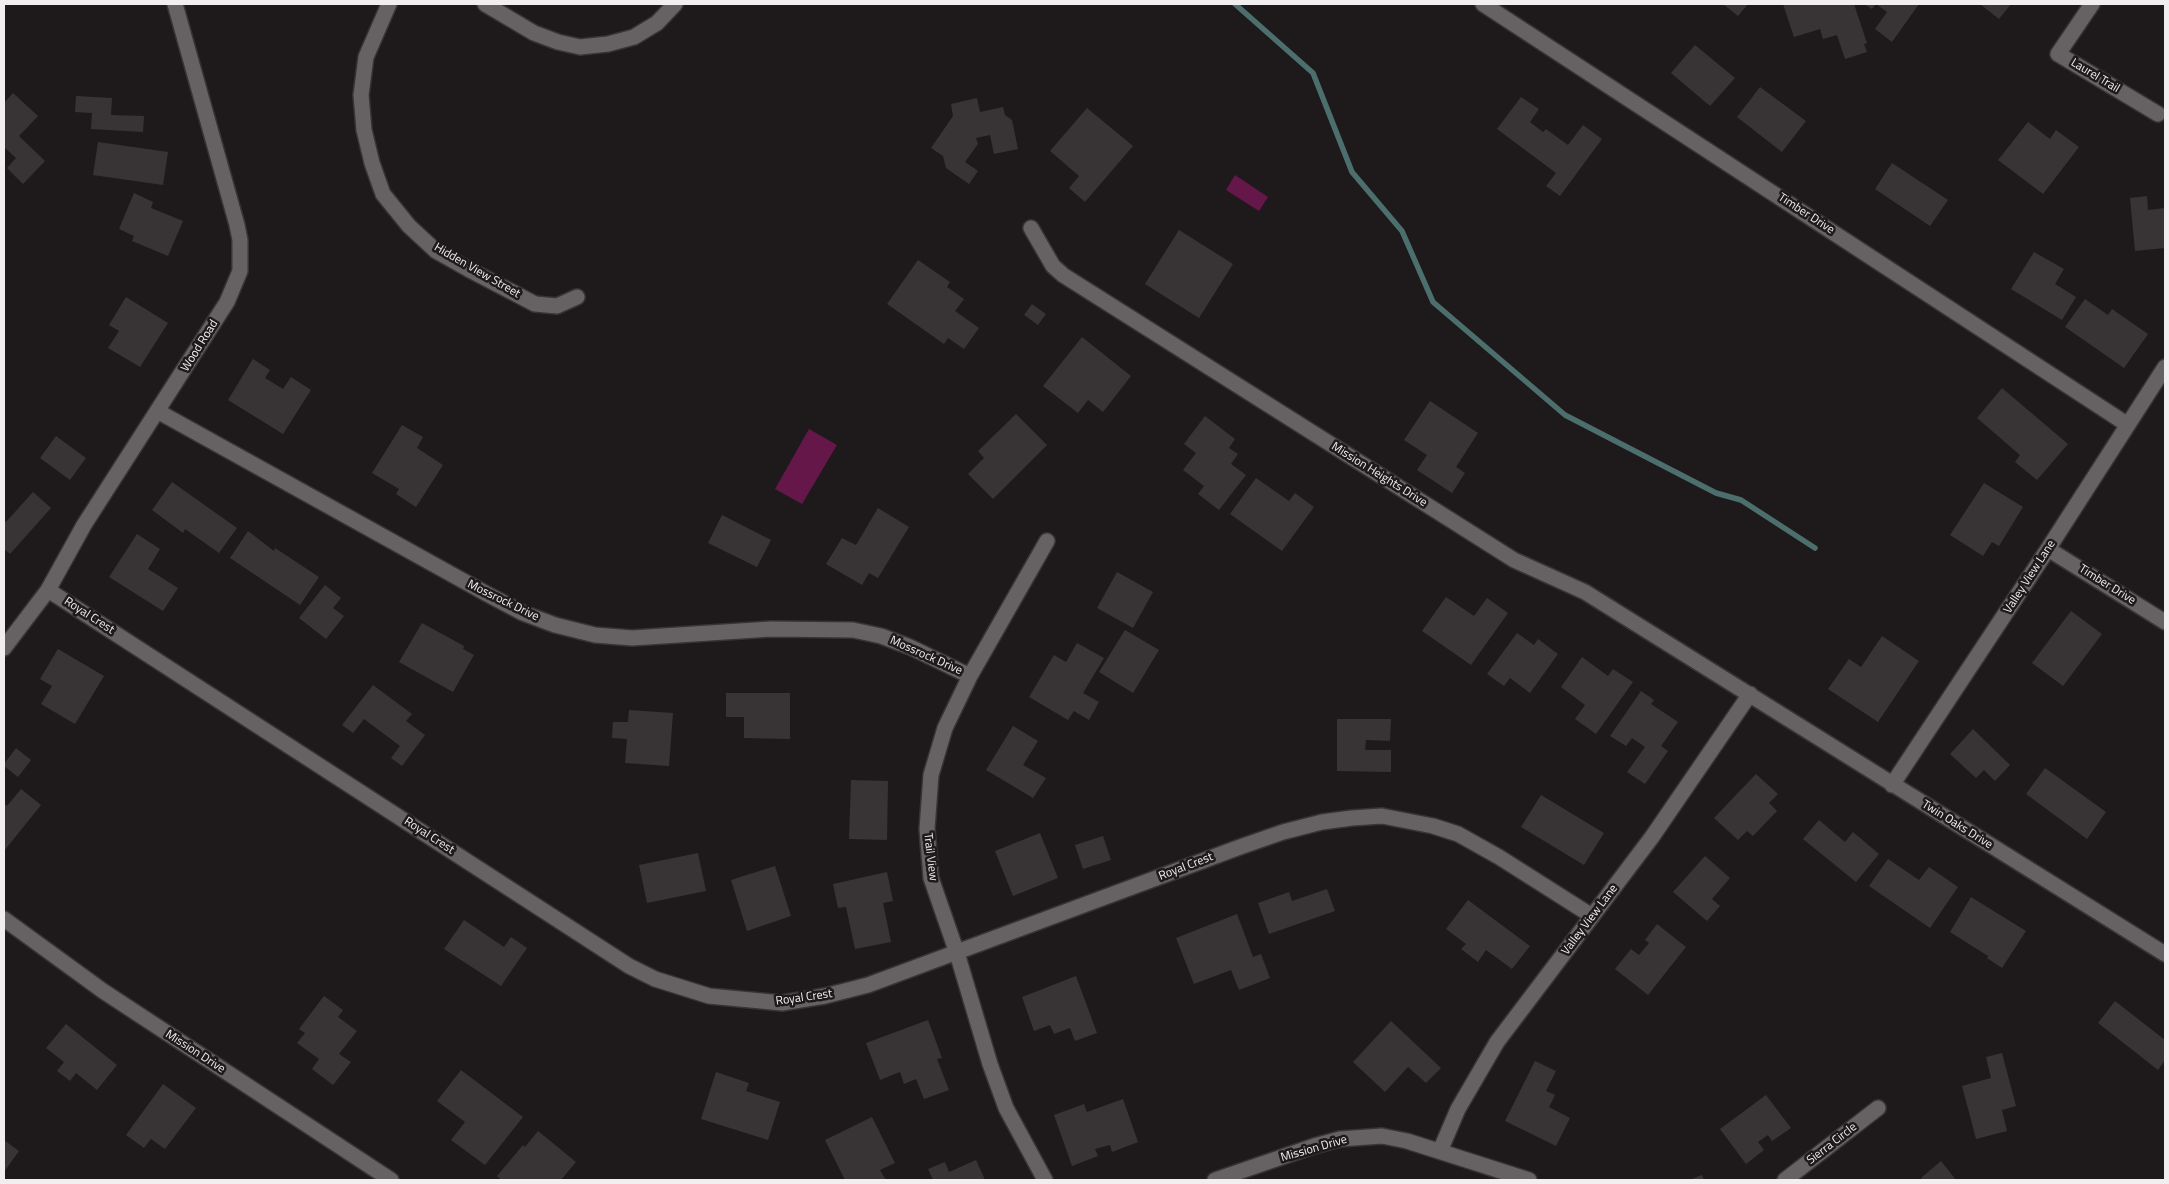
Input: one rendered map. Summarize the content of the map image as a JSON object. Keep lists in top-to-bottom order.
{
  "streets": {
    "street": [
      "Laurel Trail",
      "Timber Drive",
      "Hidden View Street",
      "Wood Road",
      "Mission Heights Drive",
      "Valley View Lane",
      "Mossrock Drive",
      "Royal Crest",
      "Twin Oaks Drive",
      "Trail View",
      "Mission Drive",
      "Sierra Circle"
    ]
  },
  "crossings": [
    ["Timber Drive", "Valley View Lane"],
    ["Wood Road", "Mossrock Drive"],
    ["Wood Road", "Royal Crest"],
    ["Mission Heights Drive", "Valley View Lane"],
    ["Mission Heights Drive", "Twin Oaks Drive"],
    ["Valley View Lane", "Royal Crest"],
    ["Valley View Lane", "Twin Oaks Drive"],
    ["Valley View Lane", "Mission Drive"],
    ["Mossrock Drive", "Trail View"],
    ["Royal Crest", "Trail View"]
  ]
}
